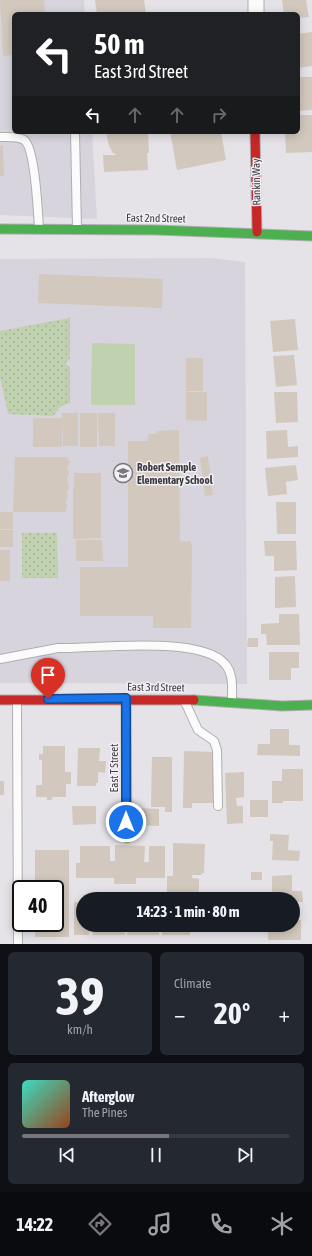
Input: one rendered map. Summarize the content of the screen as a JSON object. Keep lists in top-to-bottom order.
{
  "streets": {
    "street": [
      "Rankin Way",
      "East 2nd Street",
      "East 3rd Street",
      "East T Street"
    ]
  },
  "crossings": [
    ["Rankin Way", "East 2nd Street"],
    ["East 3rd Street", "East T Street"]
  ],
  "places": {
    "school or university": ["Robert Semple Elementary School"]
  },
  "page": {
    "turn": ["50 m", "East 3rd Street"],
    "limit": "40",
    "trip": "14:23 · 1 min · 80 m",
    "tile": [
      ["39", "km/h"],
      "Climate"
    ],
    "heat": ["−", "20°", "+"],
    "song": ["Afterglow", "The Pines"],
    "tabs": "14:22"
  }
}
